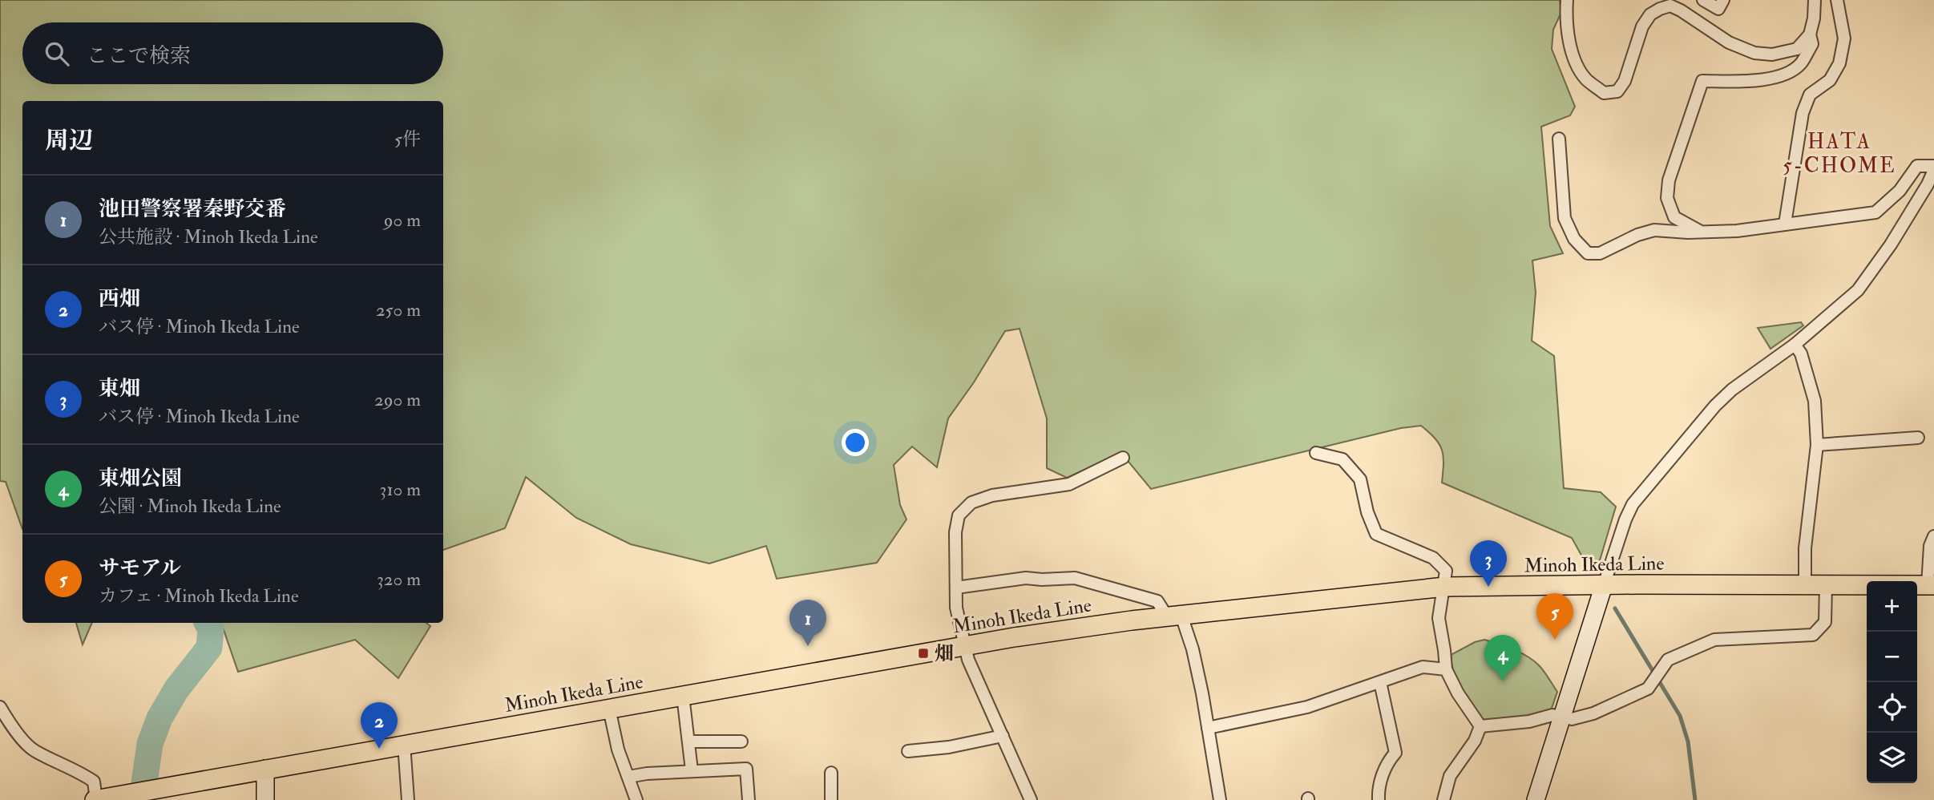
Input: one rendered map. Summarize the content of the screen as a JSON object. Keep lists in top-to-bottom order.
{
  "streets": {
    "main road": ["Minoh Ikeda Line"]
  },
  "districts": ["HATA 5-CHOME"],
  "places": {
    "transit": ["畑"]
  },
  "page": {
    "search": "ここで検索",
    "heading": ["周辺", "5件"],
    "list": [
      {
        "mark": "1",
        "name": "池田警察署秦野交番",
        "note": "公共施設 · Minoh Ikeda Line",
        "value": "90 m"
      },
      {
        "mark": "2",
        "name": "西畑",
        "note": "バス停 · Minoh Ikeda Line",
        "value": "250 m"
      },
      {
        "mark": "3",
        "name": "東畑",
        "note": "バス停 · Minoh Ikeda Line",
        "value": "290 m"
      },
      {
        "mark": "4",
        "name": "東畑公園",
        "note": "公園 · Minoh Ikeda Line",
        "value": "310 m"
      },
      {
        "mark": "5",
        "name": "サモアル",
        "note": "カフェ · Minoh Ikeda Line",
        "value": "320 m"
      }
    ],
    "pins": [
      "3",
      "5",
      "1",
      "4",
      "2"
    ],
    "map_buttons": ["+", "−"]
  }
}
